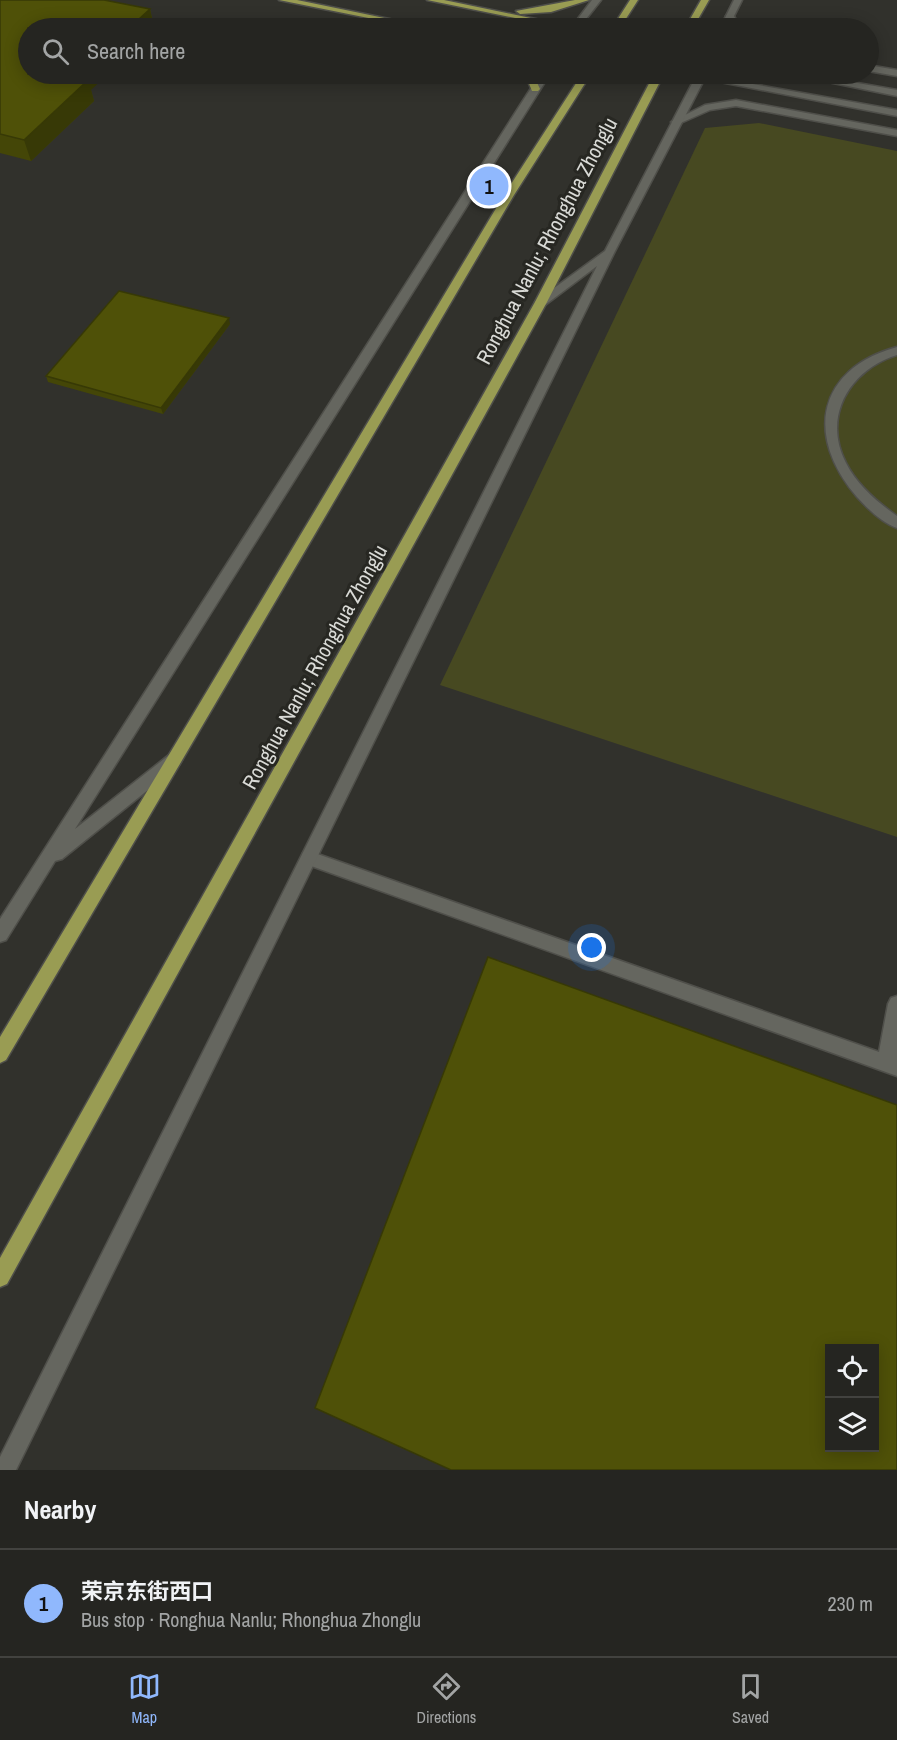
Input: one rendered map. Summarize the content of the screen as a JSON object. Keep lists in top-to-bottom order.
{
  "streets": {
    "main road": ["Ronghua Nanlu; Rhonghua Zhonglu"]
  },
  "page": {
    "search": "Search here",
    "pins": "1",
    "heading": "Nearby",
    "list": [
      {
        "mark": "1",
        "name": "荣京东街西口",
        "note": "Bus stop · Ronghua Nanlu; Rhonghua Zhonglu",
        "value": "230 m"
      }
    ],
    "nav": ["Map", "Directions", "Saved"]
  }
}
